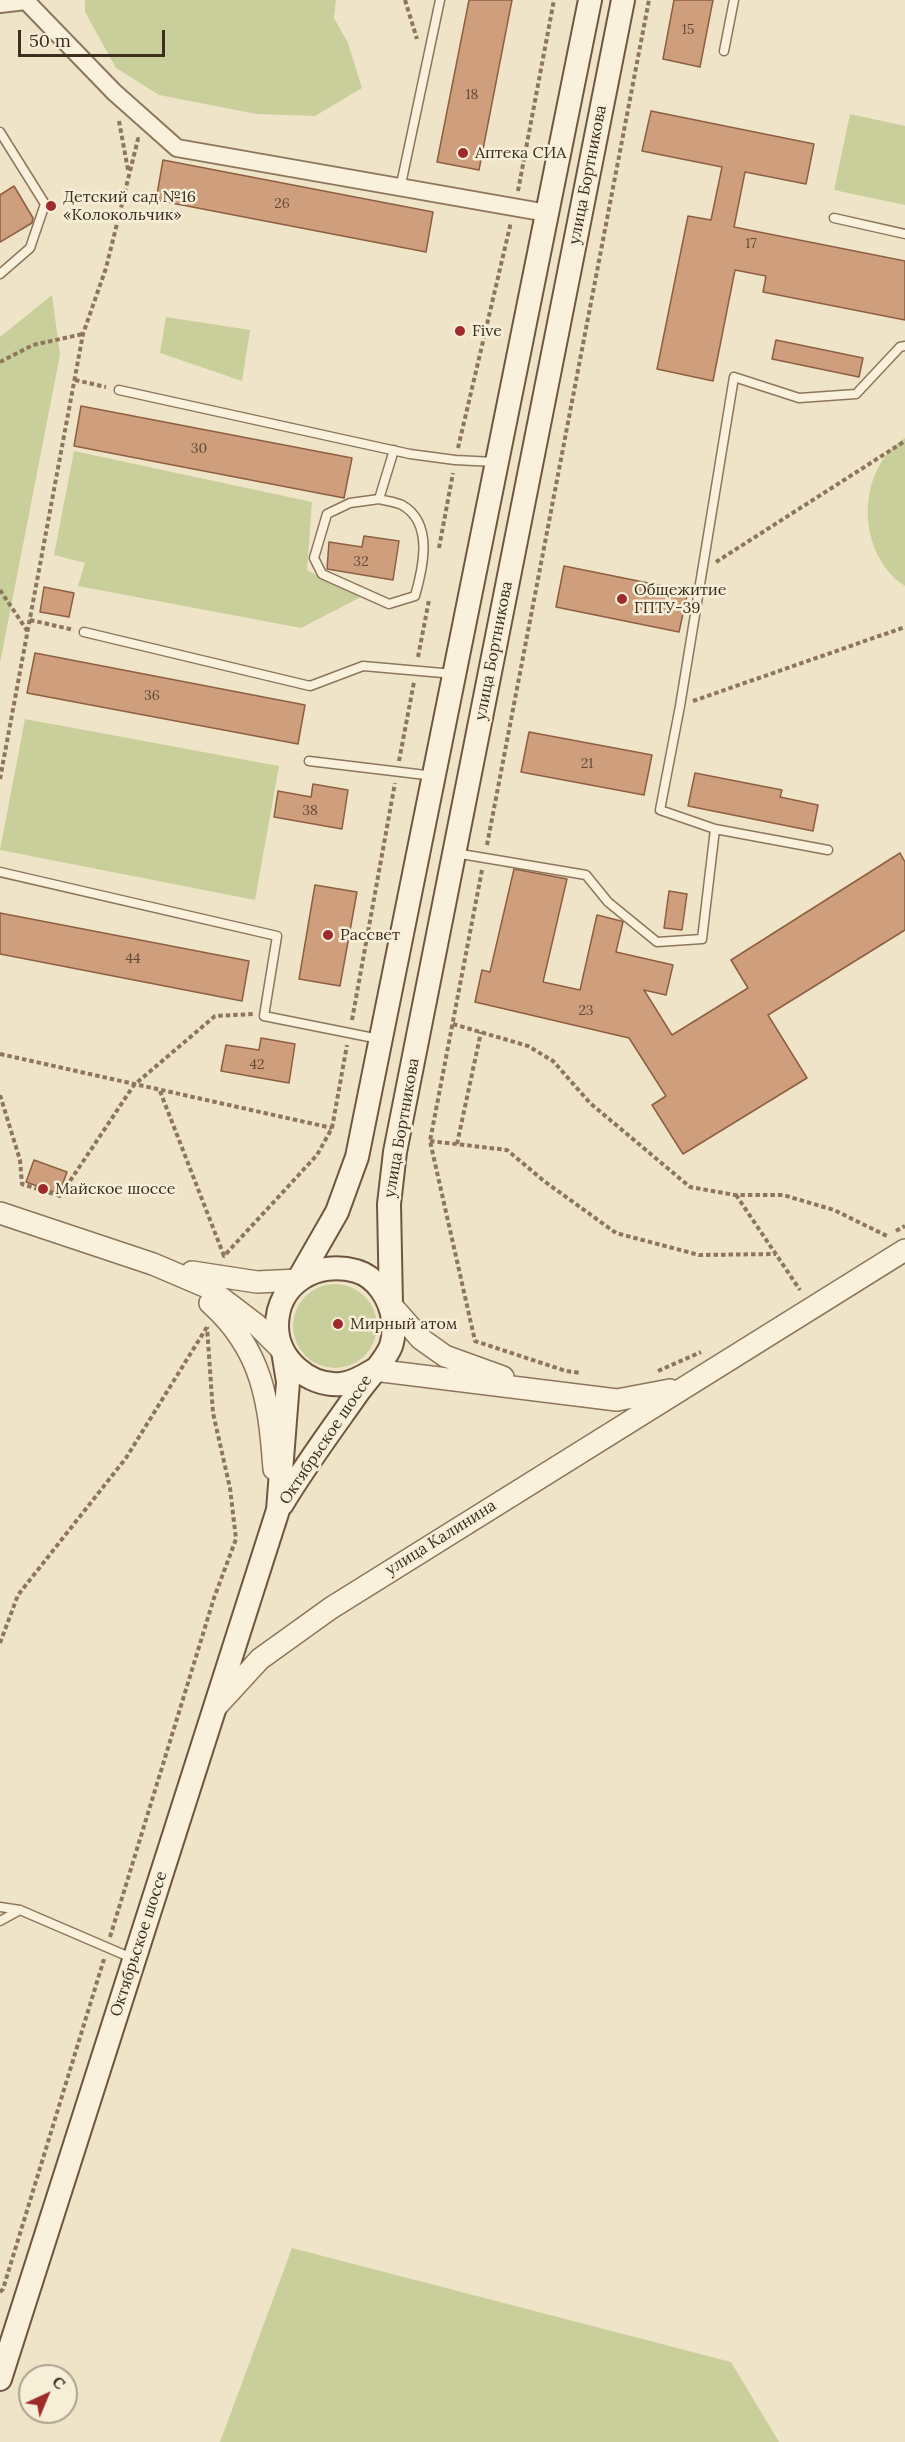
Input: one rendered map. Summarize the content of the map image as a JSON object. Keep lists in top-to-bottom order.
{
  "streets": {
    "main road": ["улица Бортникова", "Октябрьское шоссе"],
    "street": ["улица Калинина"]
  },
  "crossings": [
    ["улица Бортникова", "Октябрьское шоссе"],
    ["улица Бортникова", "улица Калинина"],
    ["Октябрьское шоссе", "улица Калинина"]
  ],
  "places": [
    "Аптека СИА",
    "Детский сад №16 «Колокольчик»",
    "Five",
    "Общежитие ГПТУ-39",
    "Рассвет",
    "Майское шоссе",
    "Мирный атом"
  ],
  "house_numbers": [
    "15",
    "18",
    "26",
    "17",
    "30",
    "32",
    "36",
    "21",
    "38",
    "44",
    "23",
    "42"
  ],
  "scale_bar": "50 m",
  "north": "top right"
}
